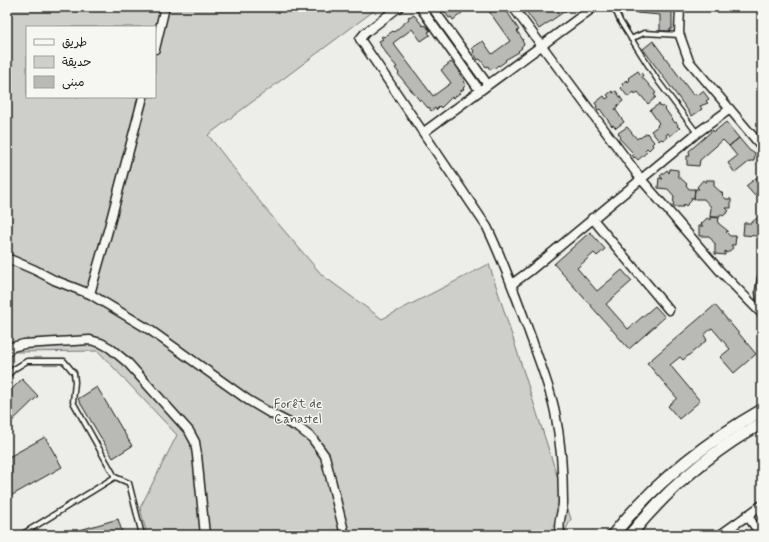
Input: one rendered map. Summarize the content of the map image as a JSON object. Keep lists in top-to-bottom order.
{
  "parks": ["Forêt de Canastel"],
  "legend": ["طريق", "حديقة", "مبنى"]
}
